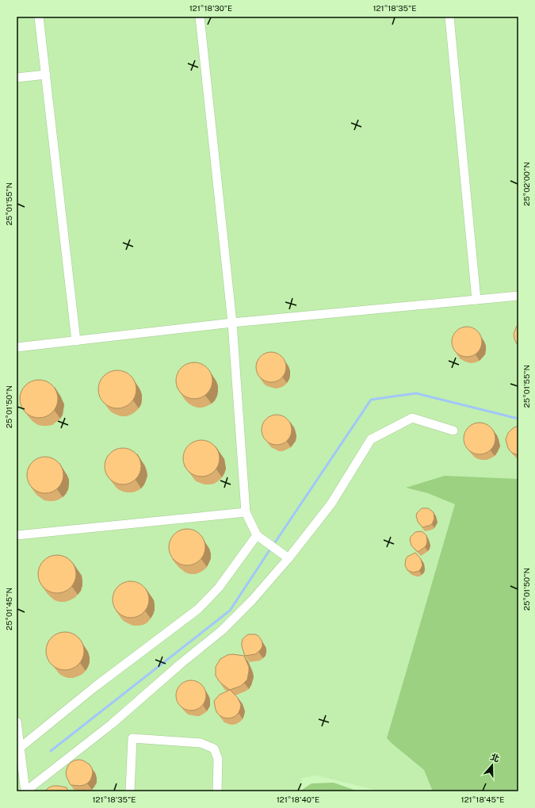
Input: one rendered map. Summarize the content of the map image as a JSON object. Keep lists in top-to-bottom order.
{
  "north": "top",
  "coordinates": [
    "121°18'30\"E",
    "121°18'35\"E",
    "25°02'00\"N",
    "25°01'55\"N",
    "25°01'50\"N",
    "25°01'45\"N",
    "121°18'40\"E",
    "121°18'45\"E"
  ]
}
